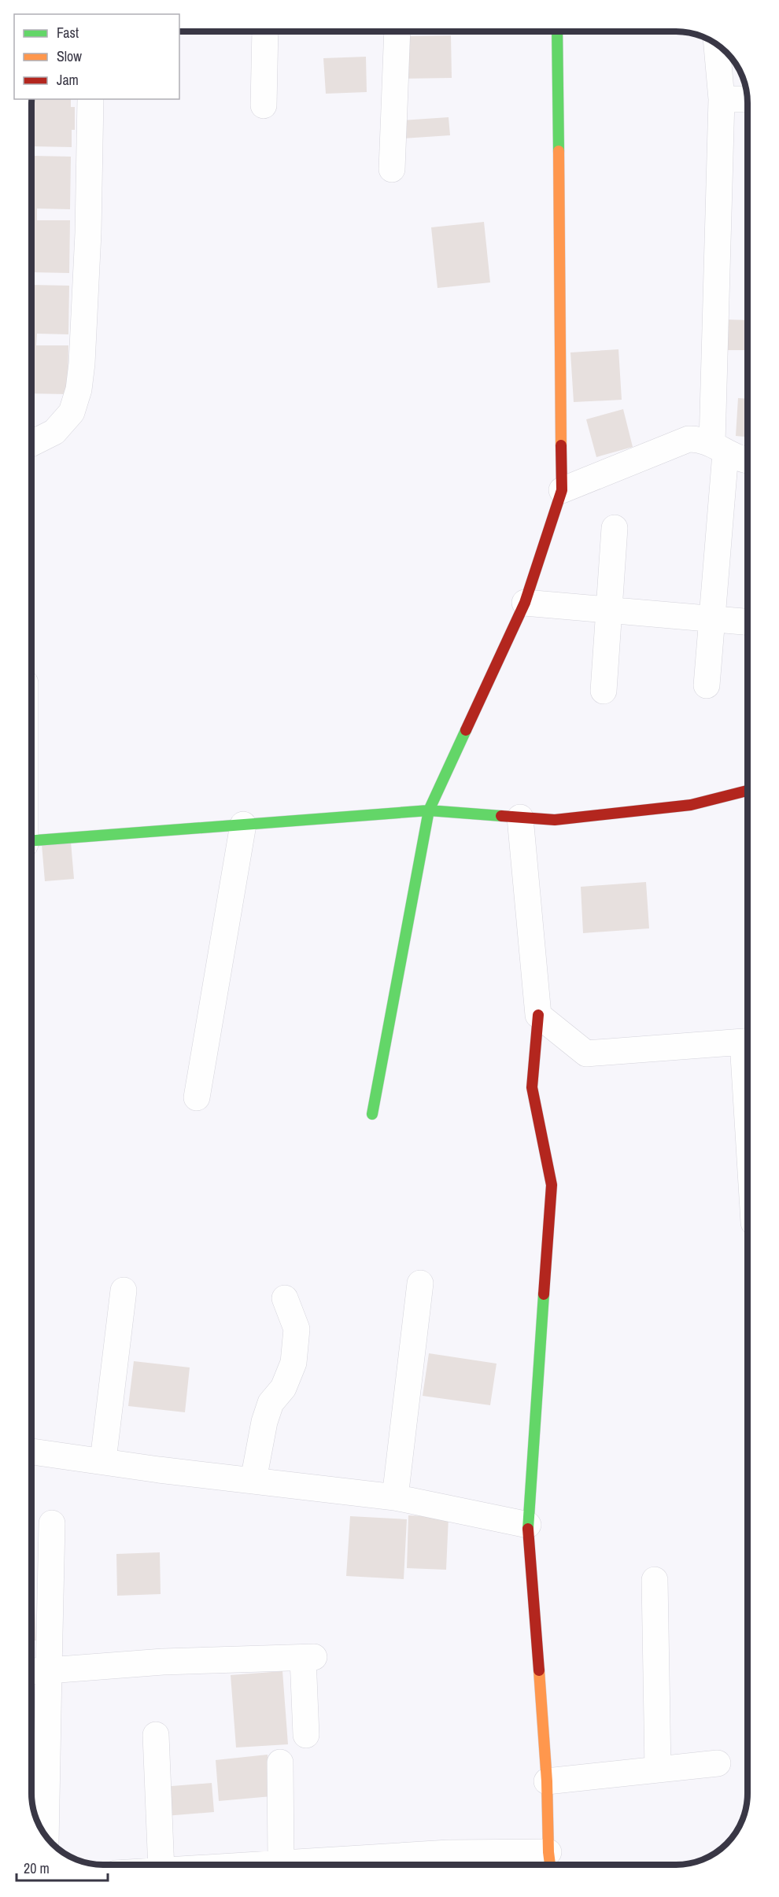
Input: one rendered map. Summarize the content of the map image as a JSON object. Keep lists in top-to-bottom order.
{
  "legend": ["Fast", "Slow", "Jam"],
  "scale_bar": "20 m"
}
